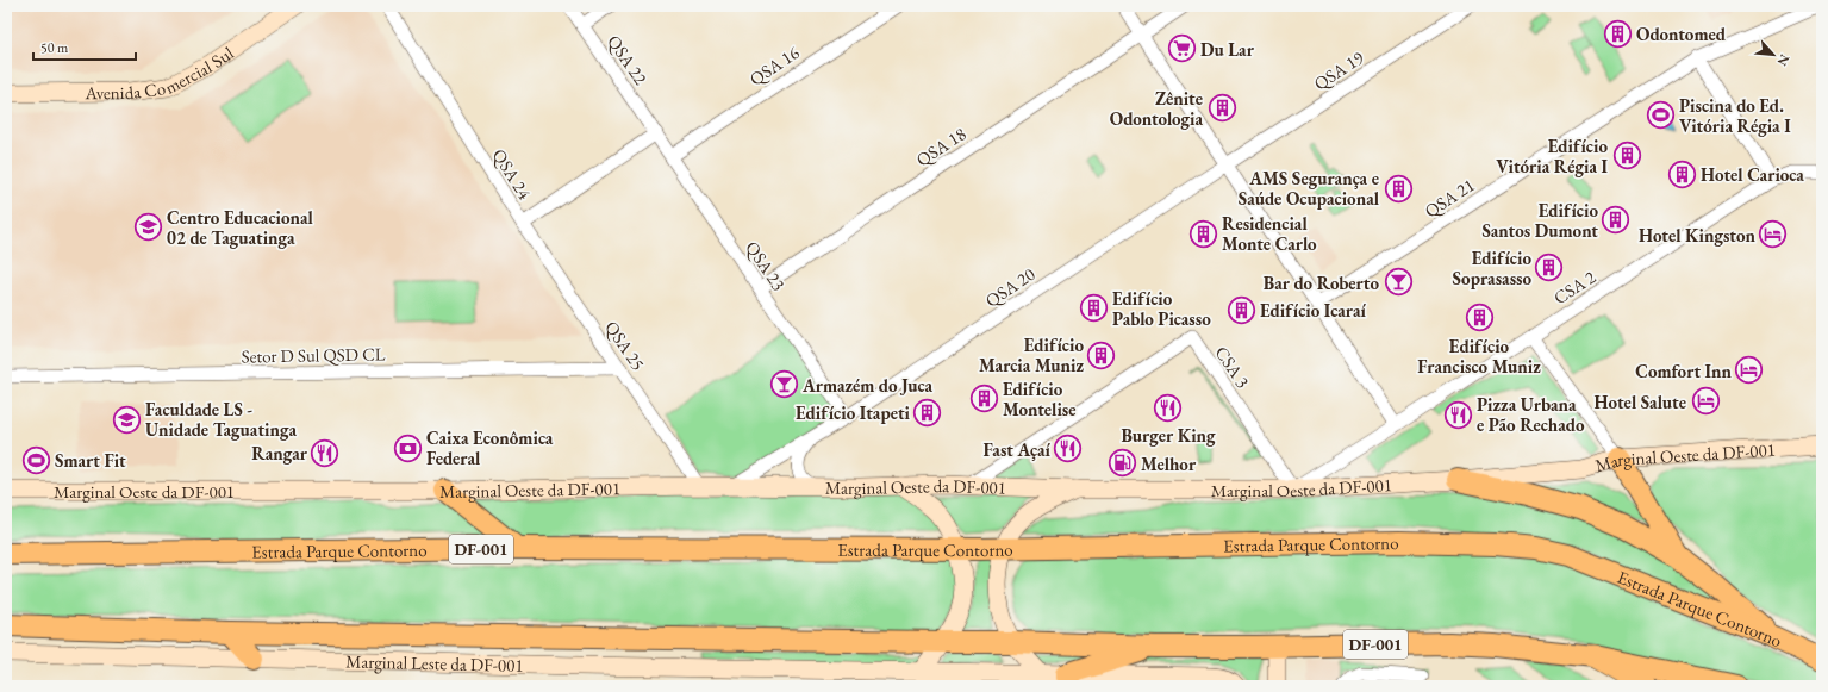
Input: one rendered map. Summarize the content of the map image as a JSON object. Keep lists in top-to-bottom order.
{
  "streets": {
    "highway": ["Estrada Parque Contorno", "DF-001"],
    "main road": ["Avenida Comercial Sul", "Marginal Oeste da DF-001", "Marginal Leste da DF-001"],
    "street": [
      "QSA 22",
      "QSA 16",
      "QSA 19",
      "QSA 18",
      "QSA 24",
      "QSA 21",
      "QSA 23",
      "QSA 20",
      "CSA 2",
      "QSA 25",
      "Setor D Sul QSD CL",
      "CSA 3"
    ]
  },
  "crossings": [
    ["QSA 22", "QSA 24"],
    ["QSA 22", "QSA 23"],
    ["QSA 16", "QSA 23"],
    ["QSA 19", "QSA 20"],
    ["QSA 18", "QSA 23"],
    ["QSA 24", "QSA 23"],
    ["QSA 24", "QSA 25"],
    ["QSA 23", "QSA 20"],
    ["QSA 20", "Marginal Oeste da DF-001"],
    ["QSA 25", "Setor D Sul QSD CL"],
    ["QSA 25", "Marginal Oeste da DF-001"],
    ["CSA 3", "Marginal Oeste da DF-001"]
  ],
  "places": {
    "building": [
      "Odontomed",
      "Zênite Odontologia",
      "Edifício Vitória Régia I",
      "Hotel Carioca",
      "AMS Segurança e Saúde Ocupacional",
      "Edifício Santos Dumont",
      "Residencial Monte Carlo",
      "Edifício Soprasasso",
      "Edifício Pablo Picasso",
      "Edifício Icaraí",
      "Edifício Francisco Muniz",
      "Edifício Marcia Muniz",
      "Edifício Montelise",
      "Edifício Itapeti"
    ],
    "supermarket": ["Du Lar"],
    "sports": ["Piscina do Ed. Vitória Régia I", "Smart Fit"],
    "school or university": ["Centro Educacional 02 de Taguatinga", "Faculdade LS - Unidade Taguatinga"],
    "hotel": ["Hotel Kingston", "Comfort Inn", "Hotel Salute"],
    "bar": ["Bar do Roberto", "Armazém do Juca"],
    "restaurant": [
      "Burger King",
      "Pizza Urbana e Pão Rechado",
      "Fast Açaí",
      "Rangar"
    ],
    "bank": ["Caixa Econômica Federal"],
    "fuel station": ["Melhor"]
  },
  "scale_bar": "50 m",
  "north": "bottom right"
}
